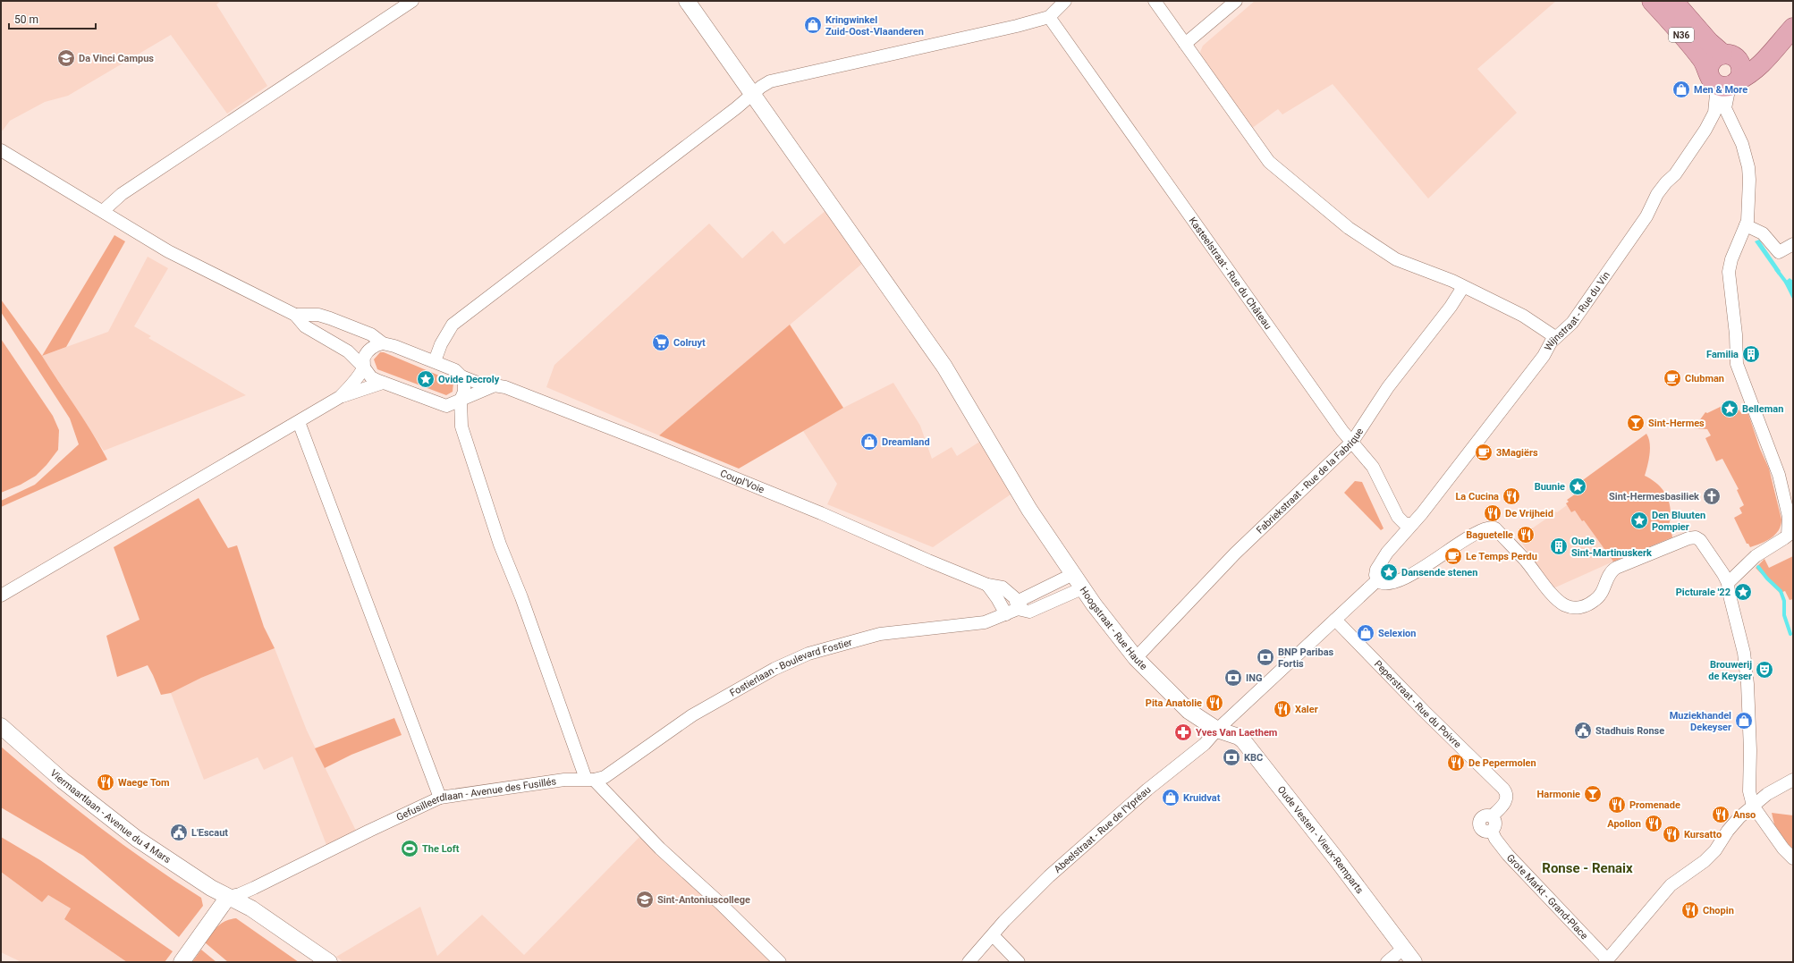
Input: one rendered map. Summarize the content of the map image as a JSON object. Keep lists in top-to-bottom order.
{
  "streets": {
    "main road": ["N36"],
    "street": [
      "Kasteelstraat - Rue du Château",
      "Wijnstraat - Rue du Vin",
      "Fabriekstraat - Rue de la Fabrique",
      "Coupl'Voie",
      "Hoogstraat - Rue Haute",
      "Fostierlaan - Boulevard Fostier",
      "Peperstraat - Rue du Poivre",
      "Gefusilleerdlaan - Avenue des Fusillés",
      "Viermaartlaan - Avenue du 4 Mars",
      "Abeelstraat - Rue de l'Ypréau",
      "Oude Vesten - Vieux-Remparts",
      "Grote Markt - Grand-Place"
    ]
  },
  "crossings": [
    ["N36", "Wijnstraat - Rue du Vin"],
    ["Kasteelstraat - Rue du Château", "Wijnstraat - Rue du Vin"],
    ["Kasteelstraat - Rue du Château", "Fabriekstraat - Rue de la Fabrique"],
    ["Wijnstraat - Rue du Vin", "Abeelstraat - Rue de l'Ypréau"],
    ["Fabriekstraat - Rue de la Fabrique", "Hoogstraat - Rue Haute"],
    ["Coupl'Voie", "Fostierlaan - Boulevard Fostier"],
    ["Hoogstraat - Rue Haute", "Fostierlaan - Boulevard Fostier"],
    ["Hoogstraat - Rue Haute", "Abeelstraat - Rue de l'Ypréau"],
    ["Hoogstraat - Rue Haute", "Oude Vesten - Vieux-Remparts"],
    ["Fostierlaan - Boulevard Fostier", "Gefusilleerdlaan - Avenue des Fusillés"],
    ["Peperstraat - Rue du Poivre", "Abeelstraat - Rue de l'Ypréau"],
    ["Peperstraat - Rue du Poivre", "Grote Markt - Grand-Place"],
    ["Gefusilleerdlaan - Avenue des Fusillés", "Viermaartlaan - Avenue du 4 Mars"],
    ["Abeelstraat - Rue de l'Ypréau", "Oude Vesten - Vieux-Remparts"]
  ],
  "districts": ["Ronse - Renaix"],
  "places": {
    "shop": [
      "Kringwinkel Zuid-Oost-Vlaanderen",
      "Men & More",
      "Dreamland",
      "Selexion",
      "Muziekhandel Dekeyser",
      "Kruidvat"
    ],
    "school or university": ["Da Vinci Campus", "Sint-Antoniuscollege"],
    "supermarket": ["Colruyt"],
    "building": ["Familia", "Oude Sint-Martinuskerk"],
    "cafe": ["Clubman", "3Magiërs", "Le Temps Perdu"],
    "place": [
      "Ovide Decroly",
      "Belleman",
      "Buunie",
      "Den Bluuten Pompier",
      "Dansende stenen",
      "Picturale '22"
    ],
    "bar": ["Sint-Hermes", "Harmonie"],
    "restaurant": [
      "La Cucina",
      "De Vrijheid",
      "Baguetelle",
      "Pita Anatolie",
      "Xaler",
      "De Pepermolen",
      "Waege Tom",
      "Promenade",
      "Anso",
      "Apollon",
      "Kursatto",
      "Chopin"
    ],
    "church": ["Sint-Hermesbasiliek"],
    "bank": ["BNP Paribas Fortis", "ING", "KBC"],
    "theatre": ["Brouwerij de Keyser"],
    "public building": ["Stadhuis Ronse", "L'Escaut"],
    "pharmacy": ["Yves Van Laethem"],
    "sports": ["The Loft"]
  },
  "scale_bar": "50 m"
}
